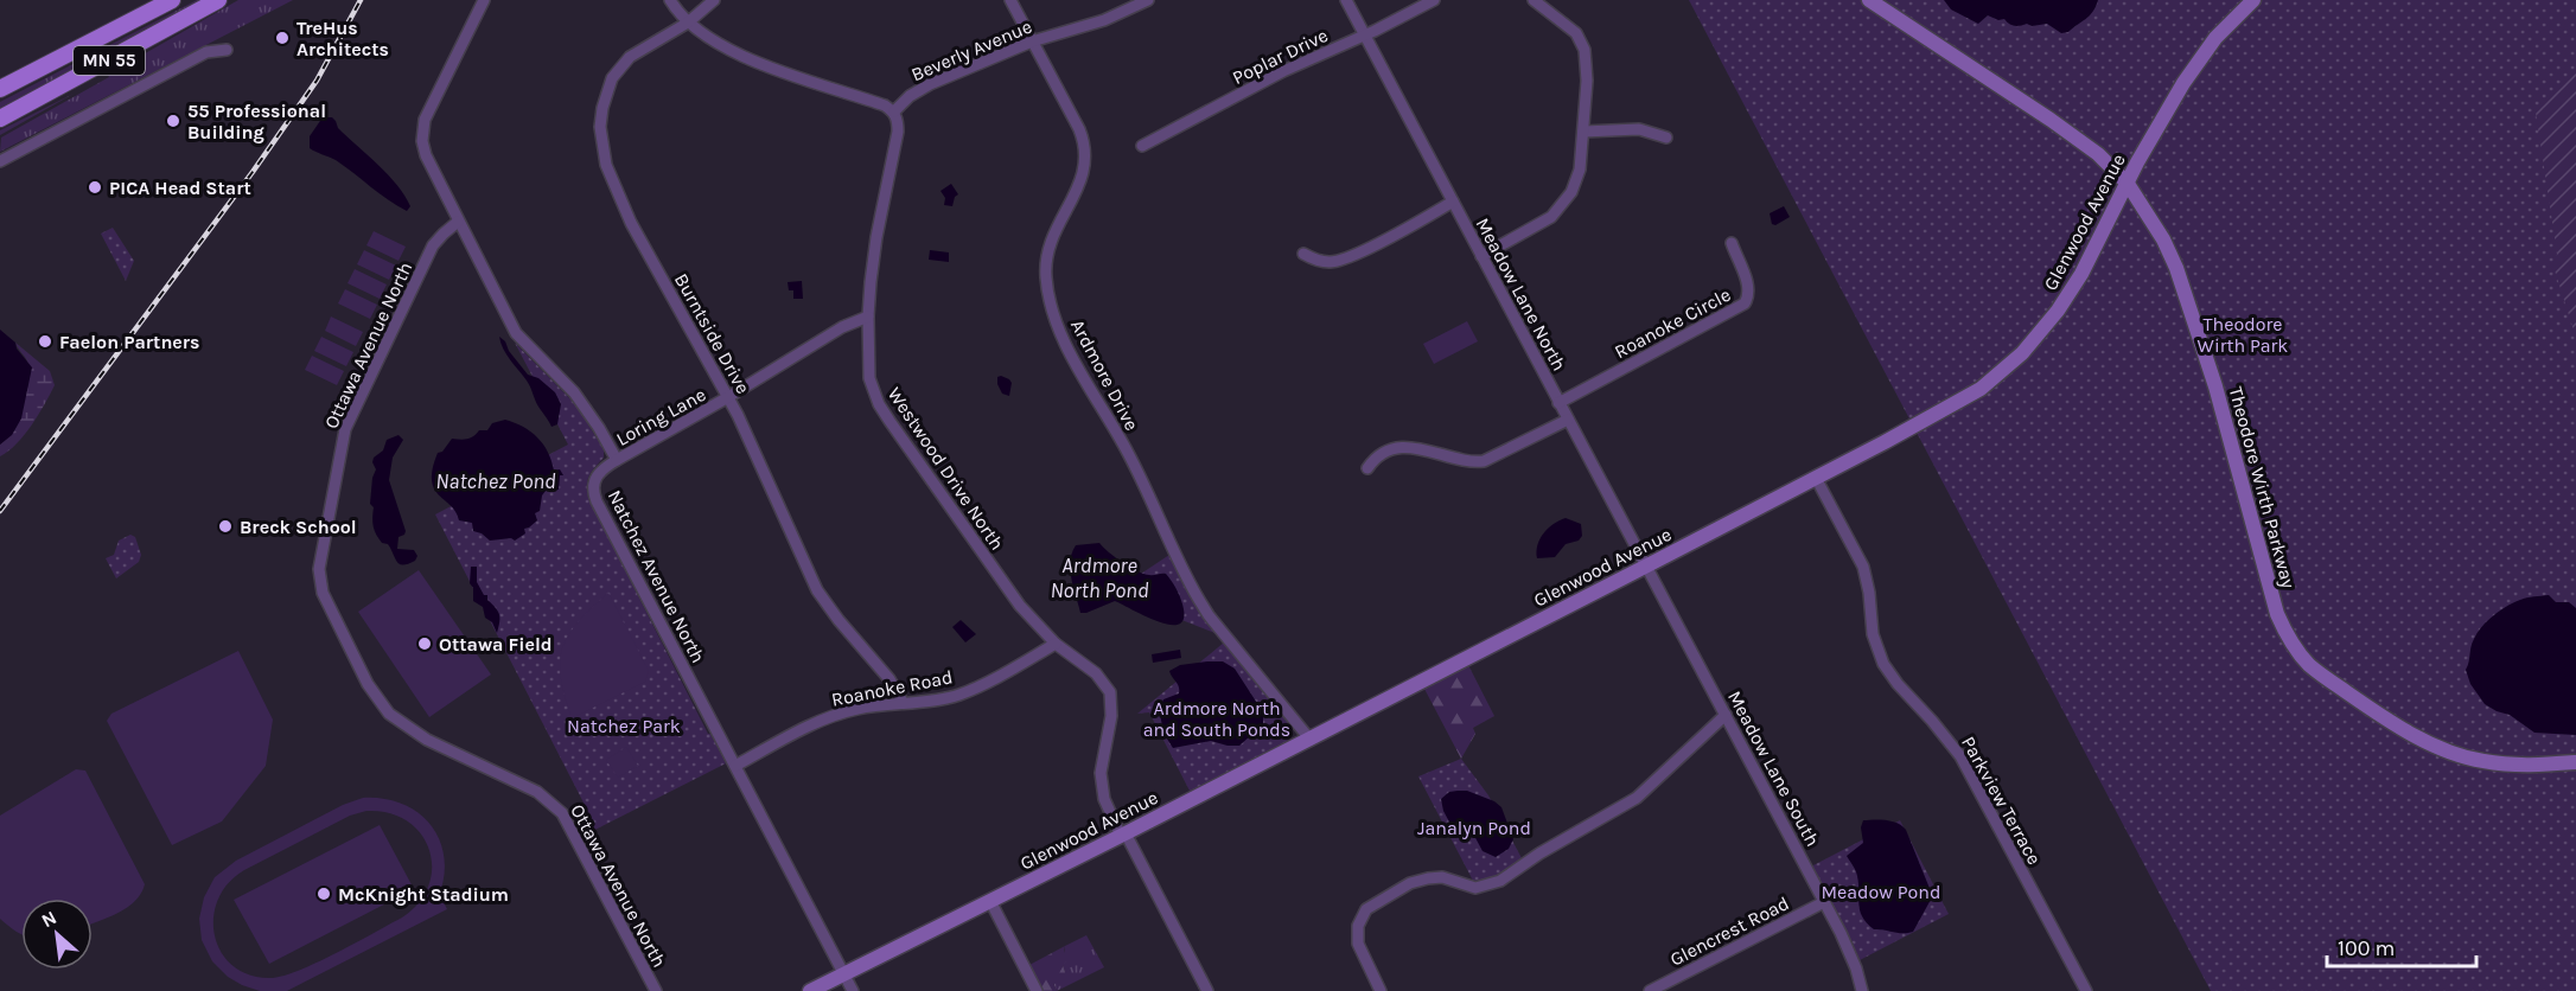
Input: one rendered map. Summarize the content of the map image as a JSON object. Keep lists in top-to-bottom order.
{
  "streets": {
    "main road": ["MN 55"],
    "street": [
      "Beverly Avenue",
      "Poplar Drive",
      "Glenwood Avenue",
      "Meadow Lane North",
      "Roanoke Circle",
      "Burntside Drive",
      "Ottawa Avenue North",
      "Ardmore Drive",
      "Loring Lane",
      "Westwood Drive North",
      "Theodore Wirth Parkway",
      "Natchez Avenue North",
      "Roanoke Road",
      "Meadow Lane South",
      "Parkview Terrace",
      "Glencrest Road"
    ]
  },
  "crossings": [
    ["Beverly Avenue", "Ardmore Drive"],
    ["Beverly Avenue", "Westwood Drive North"],
    ["Poplar Drive", "Meadow Lane North"],
    ["Glenwood Avenue", "Ardmore Drive"],
    ["Glenwood Avenue", "Westwood Drive North"],
    ["Glenwood Avenue", "Theodore Wirth Parkway"],
    ["Glenwood Avenue", "Natchez Avenue North"],
    ["Glenwood Avenue", "Meadow Lane South"],
    ["Glenwood Avenue", "Parkview Terrace"],
    ["Meadow Lane North", "Roanoke Circle"],
    ["Burntside Drive", "Loring Lane"],
    ["Burntside Drive", "Roanoke Road"],
    ["Ottawa Avenue North", "Natchez Avenue North"],
    ["Loring Lane", "Westwood Drive North"],
    ["Loring Lane", "Natchez Avenue North"],
    ["Westwood Drive North", "Roanoke Road"],
    ["Natchez Avenue North", "Roanoke Road"],
    ["Meadow Lane South", "Glencrest Road"]
  ],
  "water": ["Natchez Pond", "Ardmore North Pond"],
  "parks": [
    "Theodore Wirth Park",
    "Ardmore North and South Ponds",
    "Natchez Park",
    "Janalyn Pond",
    "Meadow Pond"
  ],
  "places": [
    "TreHus Architects",
    "55 Professional Building",
    "PICA Head Start",
    "Faelon Partners",
    "Breck School",
    "Ottawa Field",
    "McKnight Stadium"
  ],
  "scale_bar": "100 m",
  "north": "top left"
}
